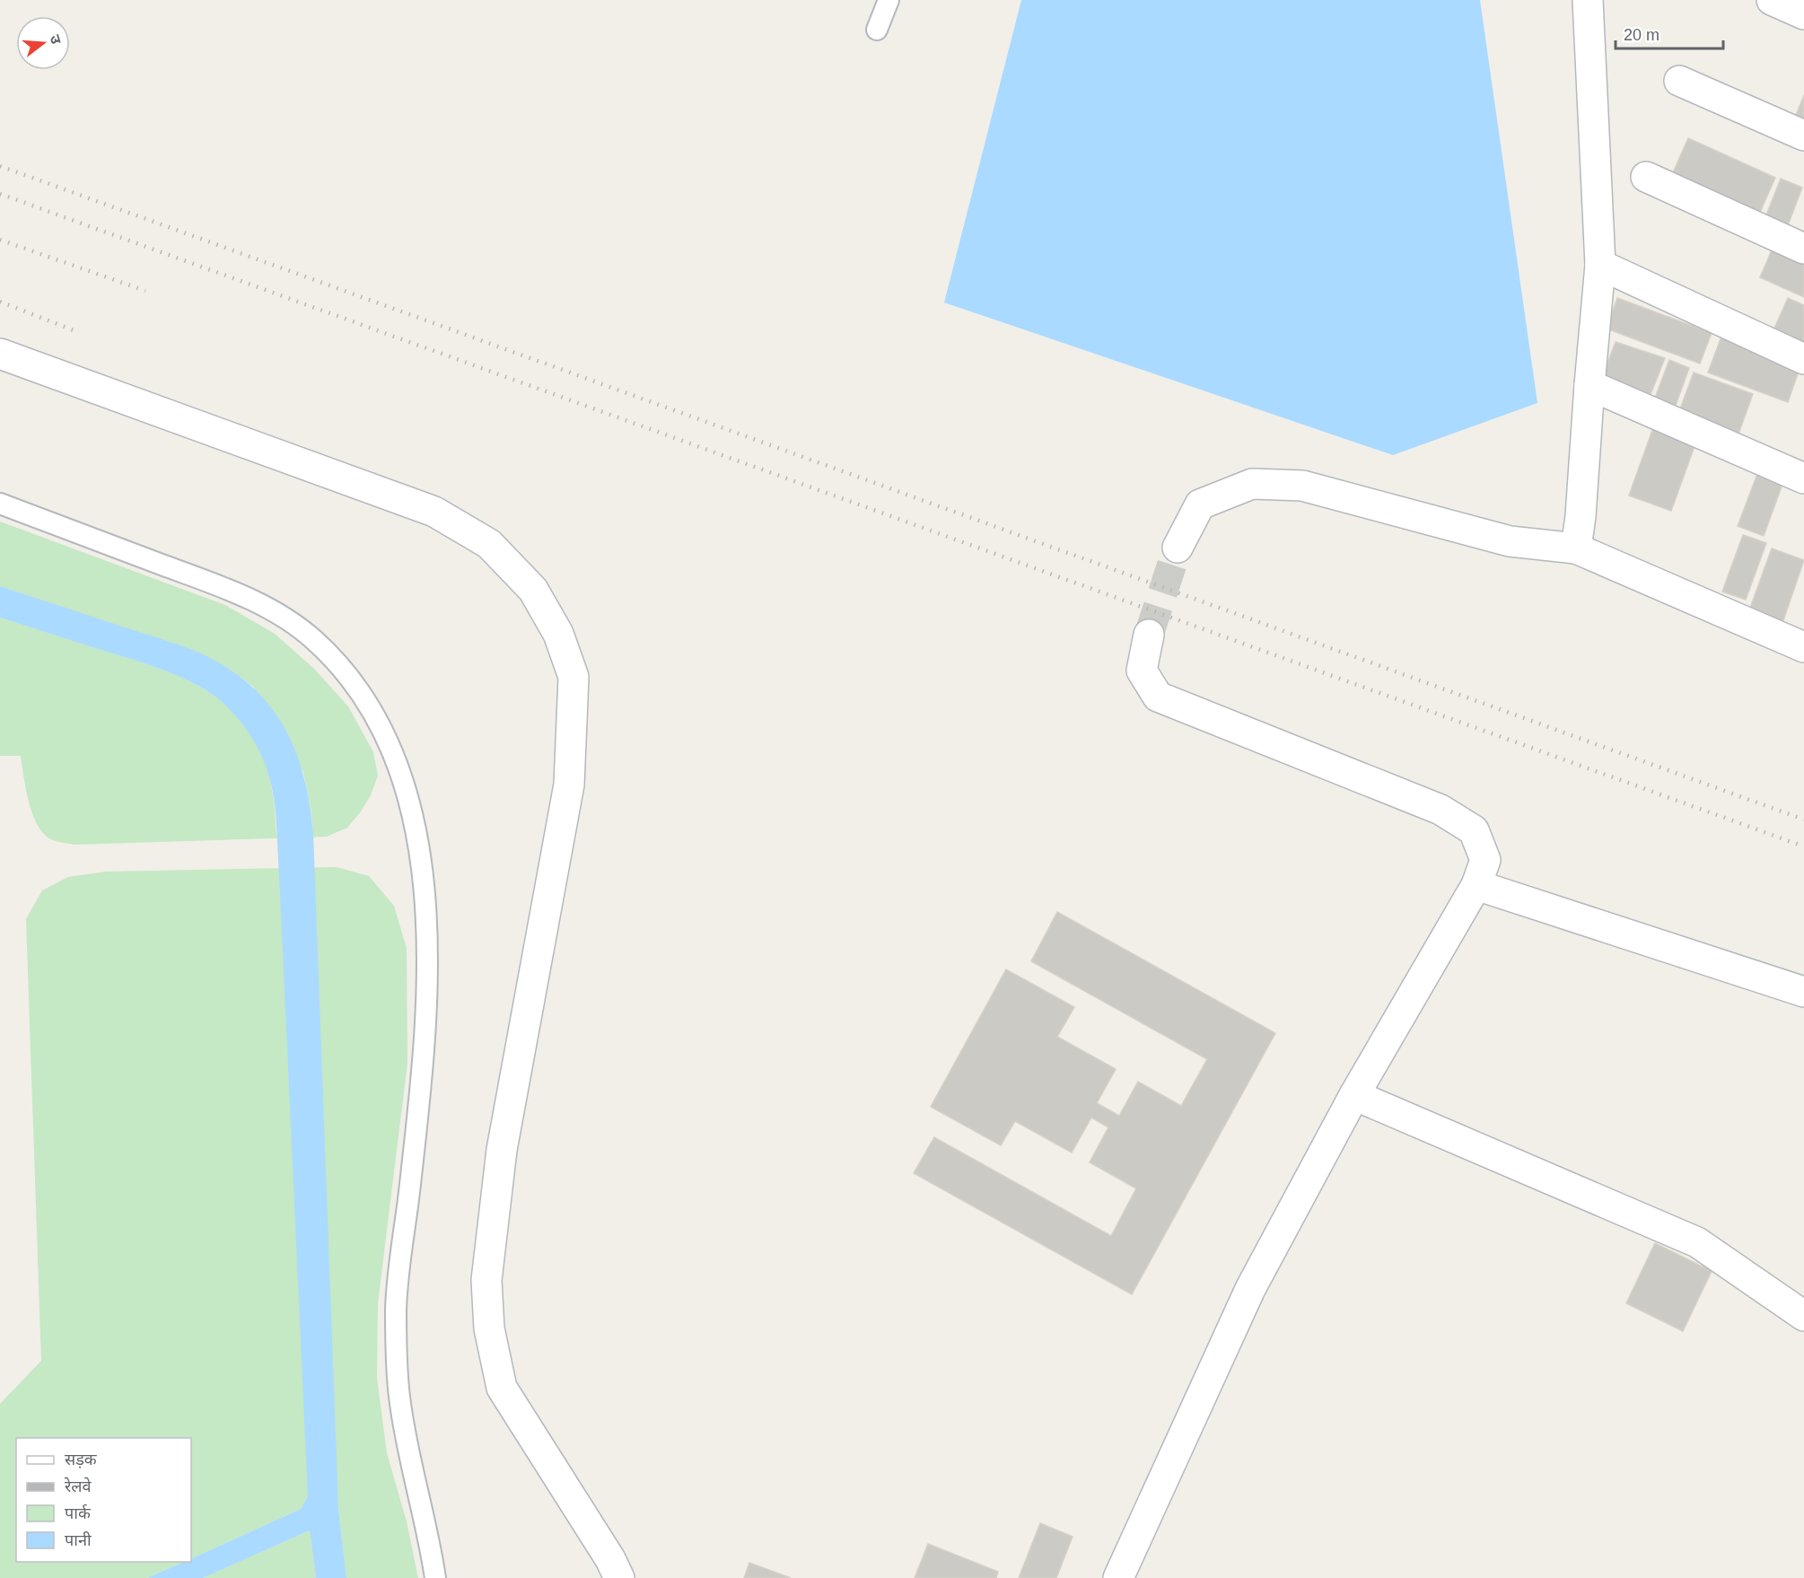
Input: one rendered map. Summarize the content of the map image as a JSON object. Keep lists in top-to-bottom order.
{
  "legend": [
    "सड़क",
    "रेलवे",
    "पार्क",
    "पानी"
  ],
  "scale_bar": "20 m",
  "north": "right"
}
